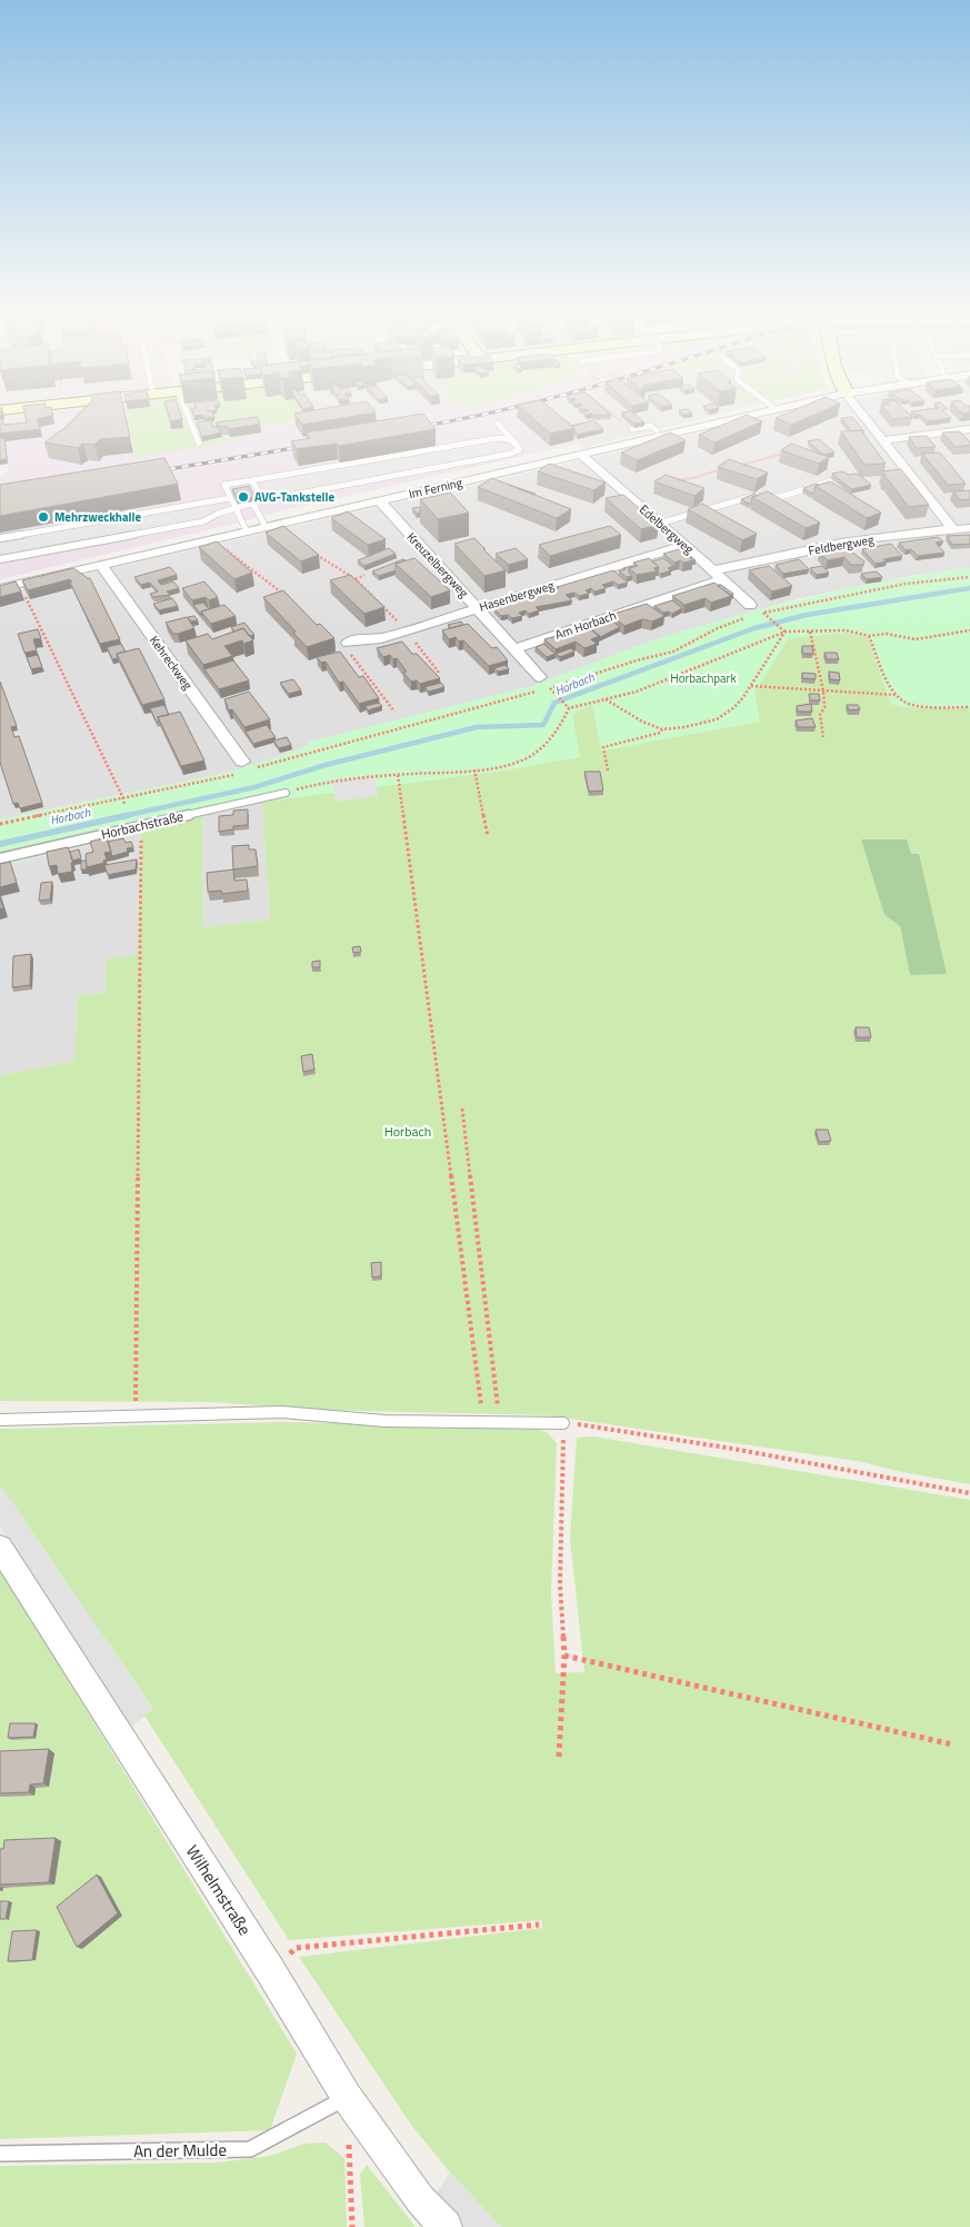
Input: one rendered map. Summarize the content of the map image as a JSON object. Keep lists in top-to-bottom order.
{
  "streets": {
    "street": [
      "Im Ferning",
      "Edelbergweg",
      "Feldbergweg",
      "Kreuzelbergweg",
      "Hasenbergweg",
      "Am Horbach",
      "Kehreckweg",
      "Wilhelmstraße"
    ],
    "lane": ["Horbachstraße", "An der Mulde"]
  },
  "crossings": [
    ["Im Ferning", "Edelbergweg"],
    ["Im Ferning", "Kreuzelbergweg"],
    ["Im Ferning", "Kehreckweg"],
    ["Edelbergweg", "Feldbergweg"],
    ["Edelbergweg", "Hasenbergweg"],
    ["Edelbergweg", "Am Horbach"],
    ["Feldbergweg", "Am Horbach"],
    ["Kreuzelbergweg", "Hasenbergweg"],
    ["Kreuzelbergweg", "Am Horbach"],
    ["Wilhelmstraße", "An der Mulde"]
  ],
  "water": ["Horbach"],
  "parks": ["Horbachpark", "Horbach"],
  "places": ["AVG-Tankstelle", "Mehrzweckhalle"]
}
